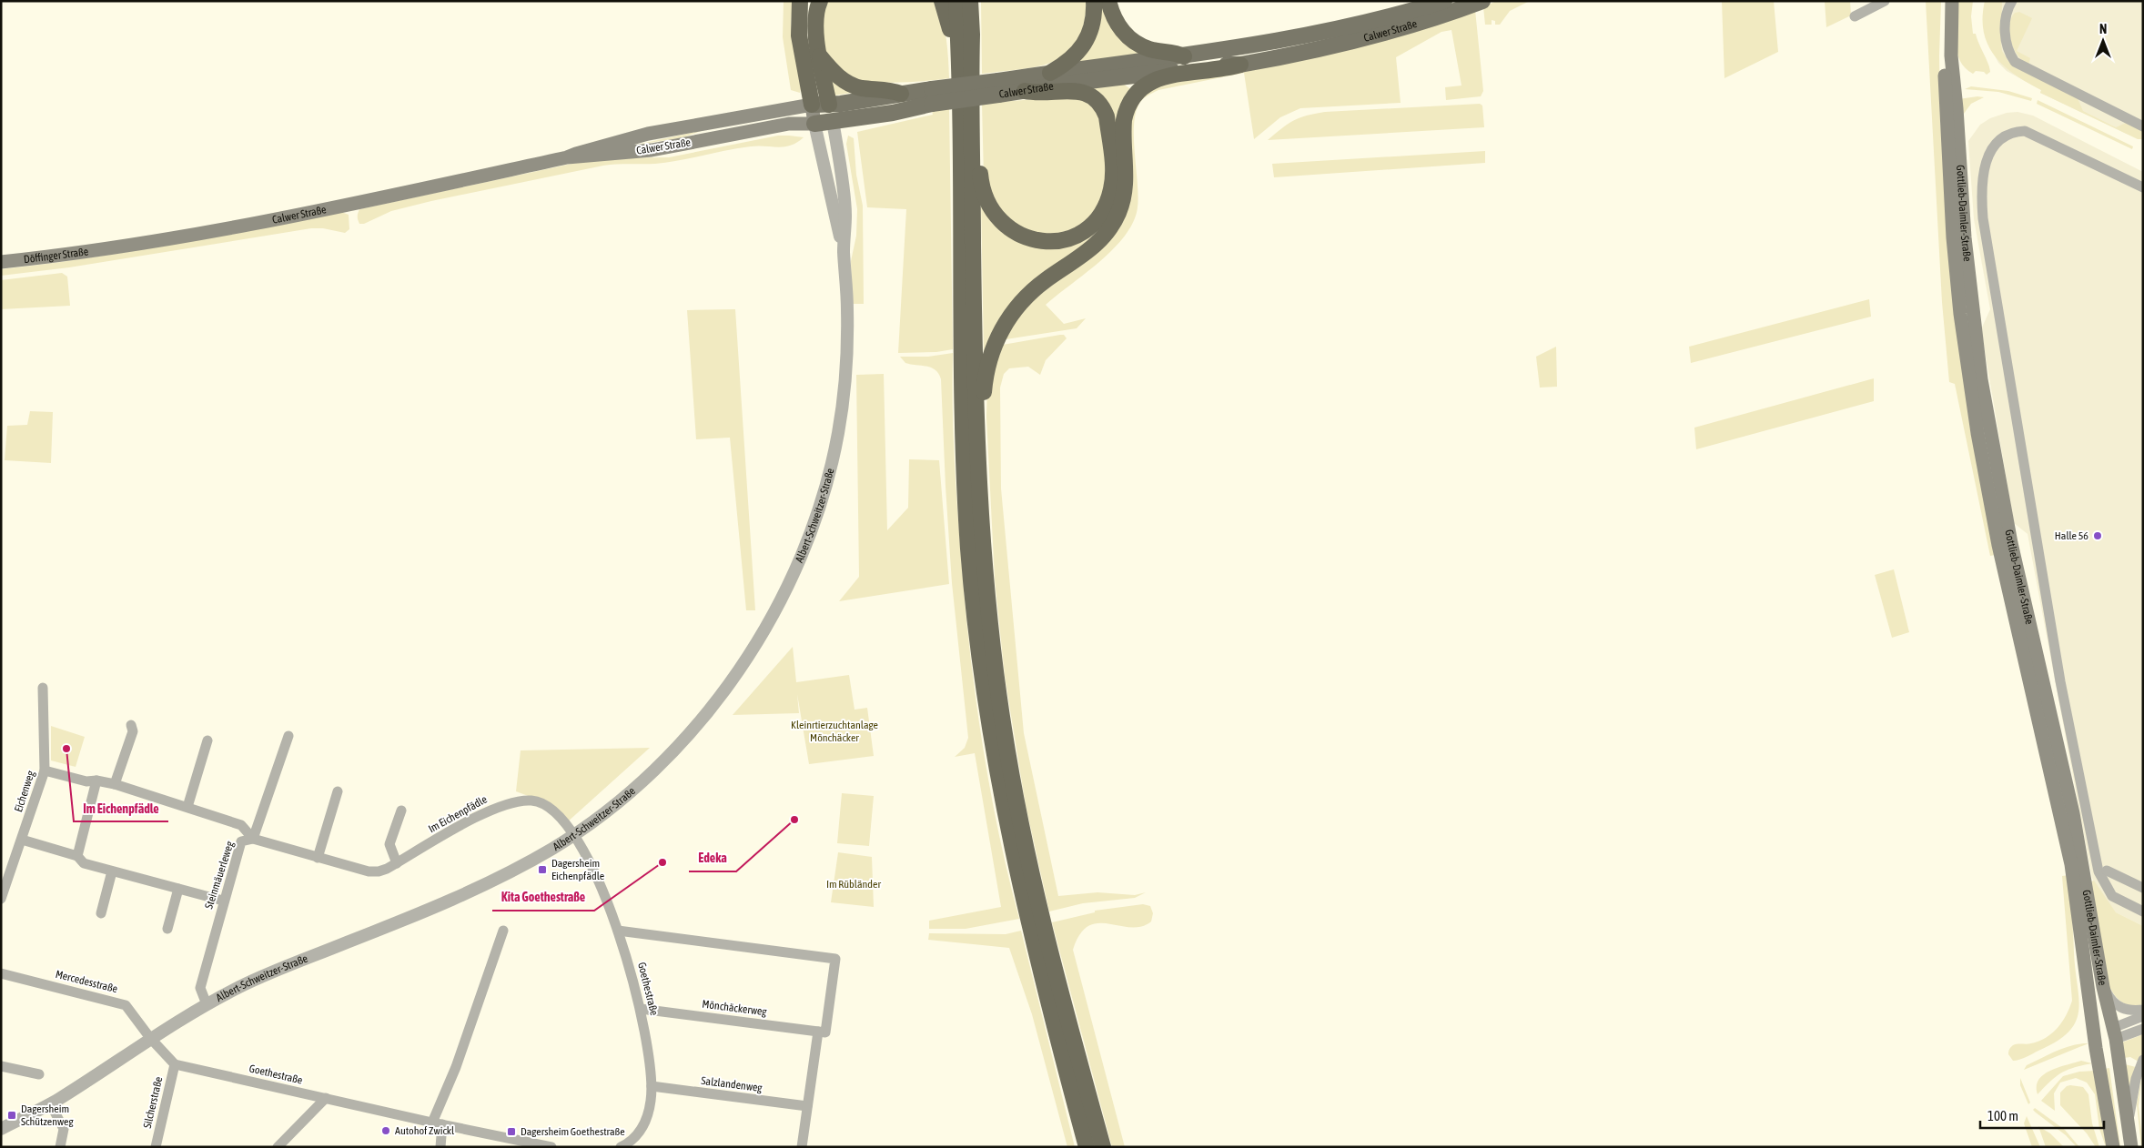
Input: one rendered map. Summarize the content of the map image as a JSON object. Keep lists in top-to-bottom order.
{
  "streets": {
    "main road": ["Calwer Straße", "Gottlieb-Daimler-Straße", "Döffinger Straße"],
    "street": [
      "Albert-Schweitzer-Straße",
      "Eichenweg",
      "Im Eichenpfädle",
      "Steinmäuerleweg",
      "Mercedesstraße",
      "Goethestraße",
      "Mönchäckerweg",
      "Salzlandenweg",
      "Silcherstraße"
    ]
  },
  "crossings": [
    ["Calwer Straße", "Döffinger Straße"],
    ["Albert-Schweitzer-Straße", "Im Eichenpfädle"],
    ["Albert-Schweitzer-Straße", "Steinmäuerleweg"],
    ["Albert-Schweitzer-Straße", "Mercedesstraße"],
    ["Albert-Schweitzer-Straße", "Goethestraße"],
    ["Eichenweg", "Im Eichenpfädle"],
    ["Im Eichenpfädle", "Steinmäuerleweg"],
    ["Im Eichenpfädle", "Goethestraße"],
    ["Goethestraße", "Mönchäckerweg"],
    ["Goethestraße", "Salzlandenweg"],
    ["Goethestraße", "Silcherstraße"]
  ],
  "parks": ["Kleinrtierzuchtanlage Mönchäcker", "Im Rübländer"],
  "places": {
    "other": [
      "Halle 56",
      "Im Eichenpfädle",
      "Edeka",
      "Kita Goethestraße",
      "Autohof Zwickl"
    ],
    "transit": ["Dagersheim Eichenpfädle", "Dagersheim Schützenweg", "Dagersheim Goethestraße"]
  },
  "scale_bar": "100 m",
  "north": "top"
}
